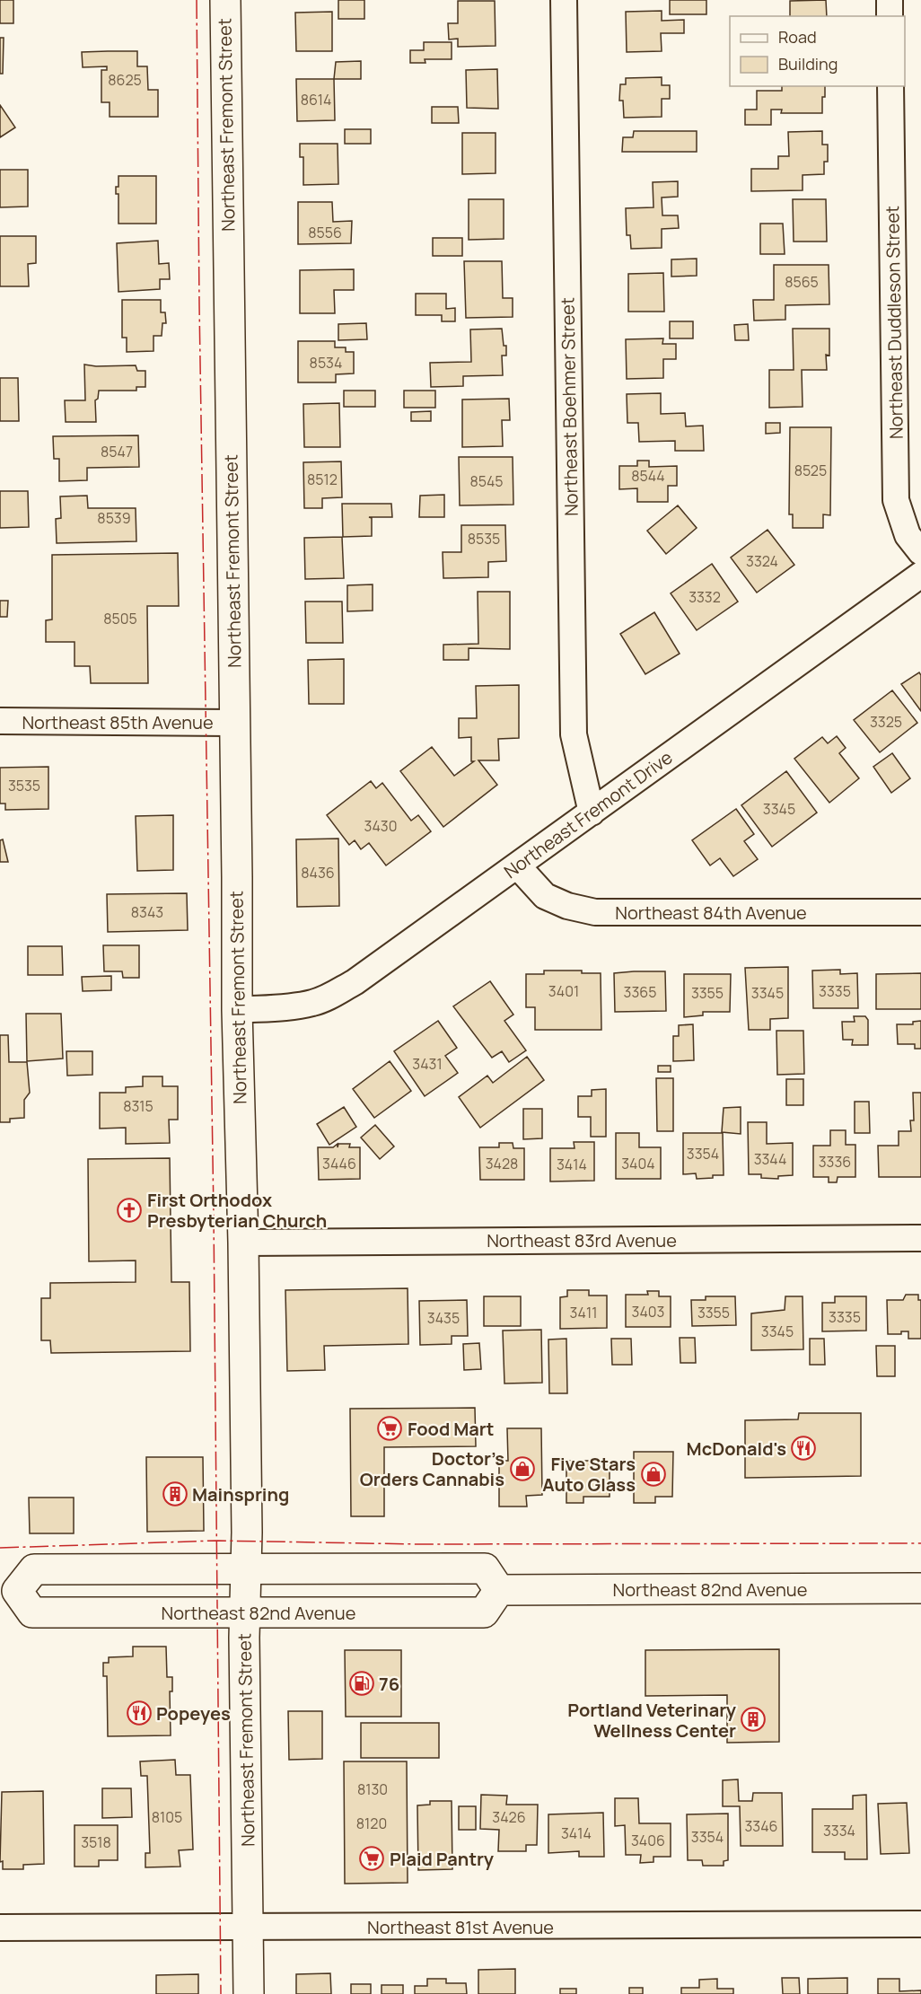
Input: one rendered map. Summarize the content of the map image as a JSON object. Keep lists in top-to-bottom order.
{
  "streets": {
    "street": [
      "Northeast Fremont Street",
      "Northeast Duddleson Street",
      "Northeast Boehmer Street",
      "Northeast 85th Avenue",
      "Northeast Fremont Drive",
      "Northeast 84th Avenue",
      "Northeast 83rd Avenue",
      "Northeast 82nd Avenue",
      "Northeast 81st Avenue"
    ]
  },
  "crossings": [
    ["Northeast Fremont Street", "Northeast 85th Avenue"],
    ["Northeast Fremont Street", "Northeast Fremont Drive"],
    ["Northeast Fremont Street", "Northeast 83rd Avenue"],
    ["Northeast Fremont Street", "Northeast 82nd Avenue"],
    ["Northeast Fremont Street", "Northeast 81st Avenue"],
    ["Northeast Boehmer Street", "Northeast Fremont Drive"],
    ["Northeast Fremont Drive", "Northeast 84th Avenue"]
  ],
  "places": {
    "church": ["First Orthodox Presbyterian Church"],
    "supermarket": ["Food Mart", "Plaid Pantry"],
    "restaurant": ["McDonald's", "Popeyes"],
    "shop": ["Doctor’s Orders Cannabis", "Five Stars Auto Glass"],
    "building": ["Mainspring", "Portland Veterinary Wellness Center"],
    "fuel station": ["76"]
  },
  "house_numbers": [
    "8625",
    "8614",
    "8556",
    "8565",
    "8534",
    "8547",
    "8525",
    "8544",
    "8512",
    "8545",
    "8539",
    "8535",
    "3324",
    "3332",
    "8505",
    "3325",
    "3535",
    "3345",
    "3430",
    "8436",
    "8343",
    "3401",
    "3335",
    "3365",
    "3355",
    "3345",
    "3431",
    "8315",
    "3354",
    "3344",
    "3336",
    "3446",
    "3428",
    "3404",
    "3414",
    "3403",
    "3411",
    "3355",
    "3335",
    "3435",
    "3345",
    "8130",
    "8105",
    "3426",
    "8120",
    "3346",
    "3334",
    "3414",
    "3354",
    "3406",
    "3518"
  ],
  "legend": ["Road", "Building"]
}
